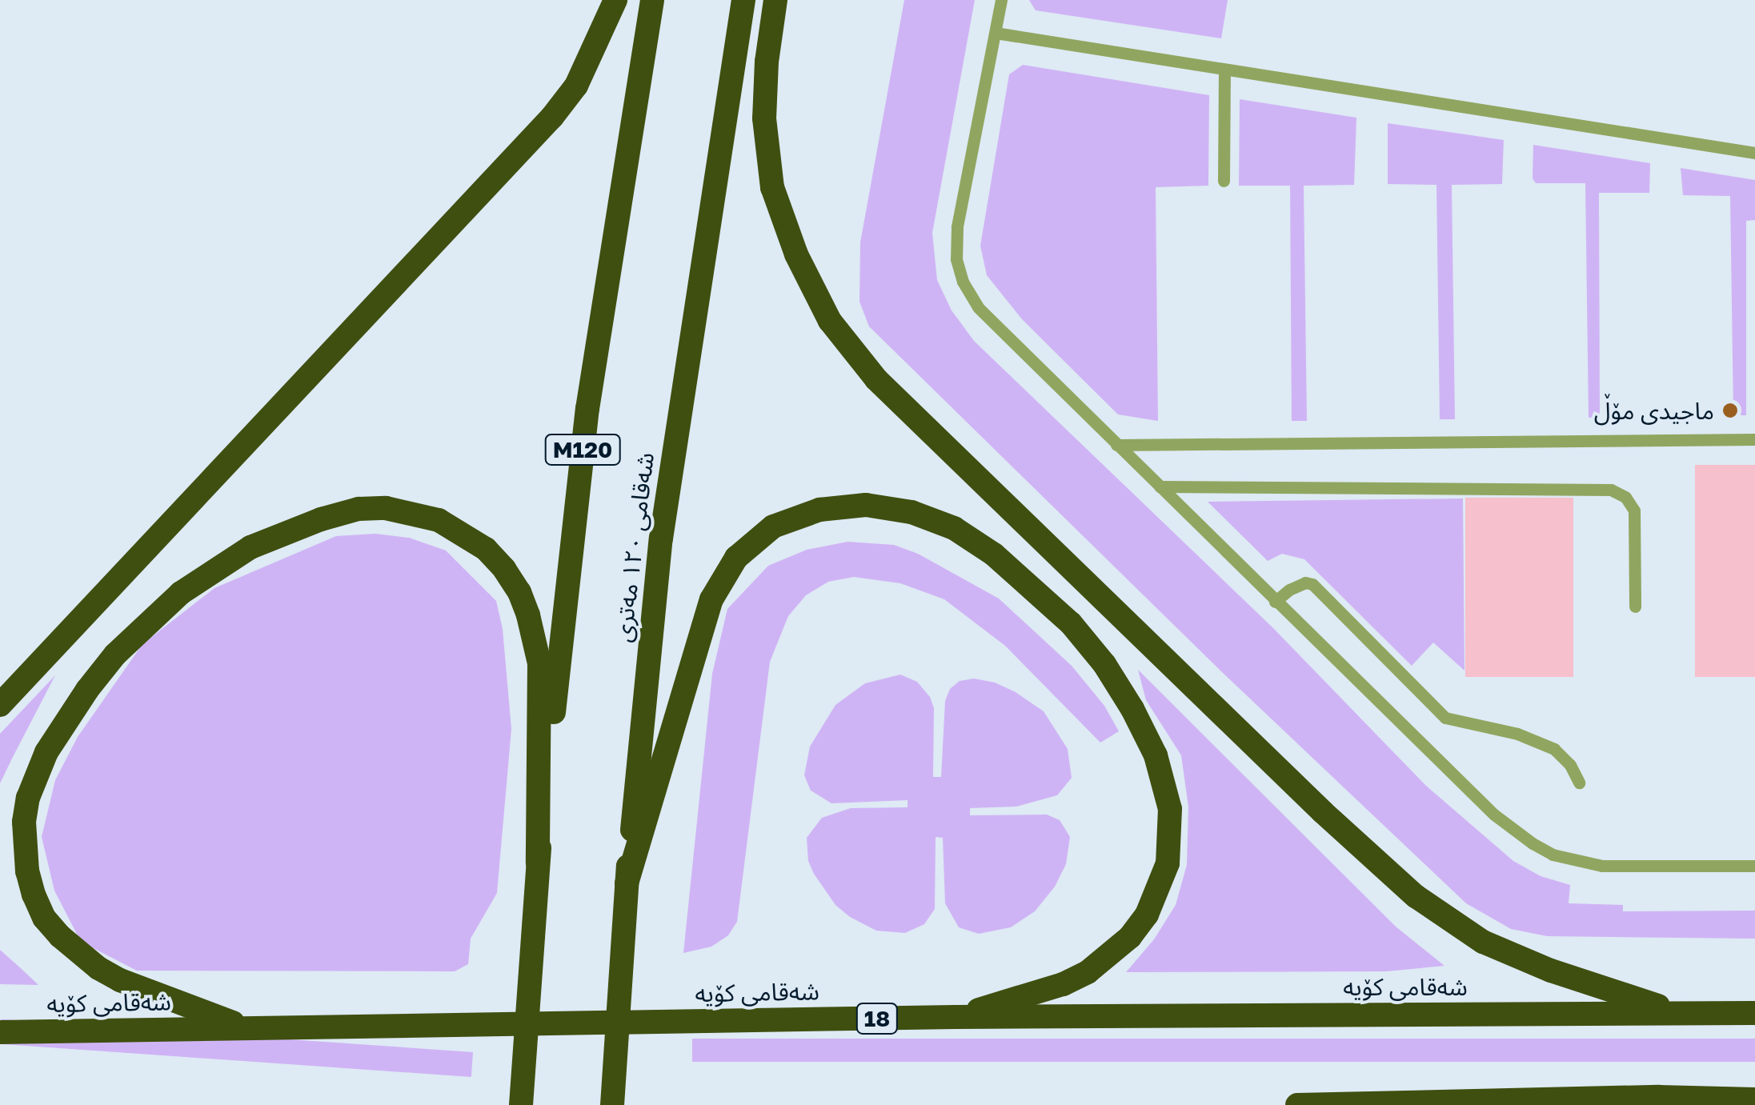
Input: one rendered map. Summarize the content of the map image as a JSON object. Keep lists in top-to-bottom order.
{
  "streets": {
    "highway": [
      "M120",
      "شەقامی ١٢٠ مەتری",
      "شەقامی کۆیە",
      "18"
    ]
  },
  "places": ["ماجیدی مۆڵ"]
}
